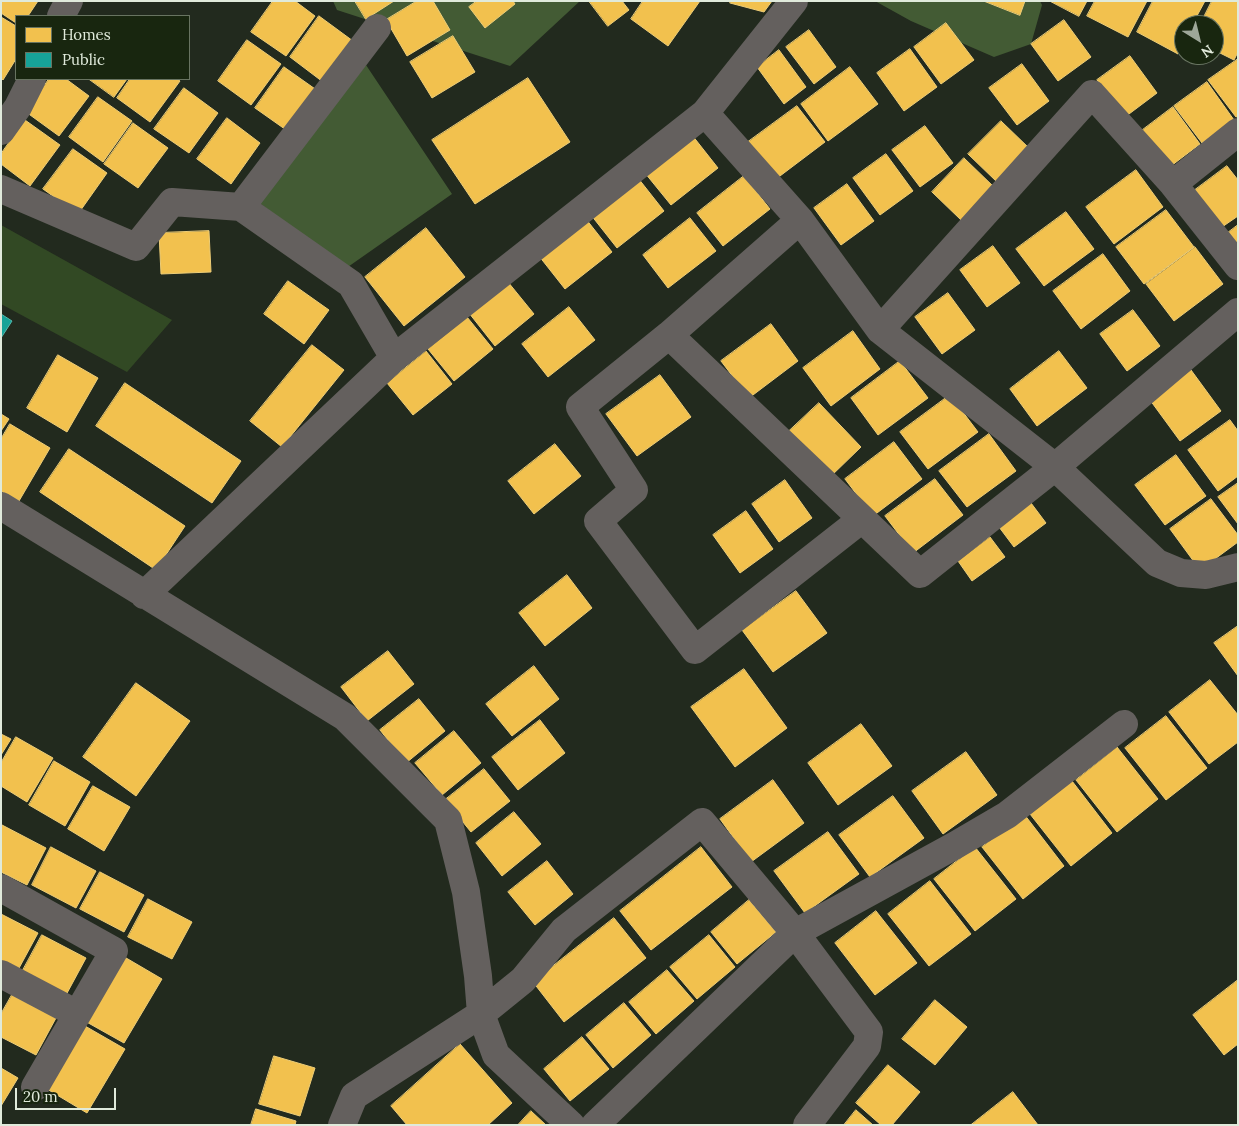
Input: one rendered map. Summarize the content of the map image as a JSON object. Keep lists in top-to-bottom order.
{
  "legend": ["Homes", "Public"],
  "scale_bar": "20 m",
  "north": "bottom right"
}
